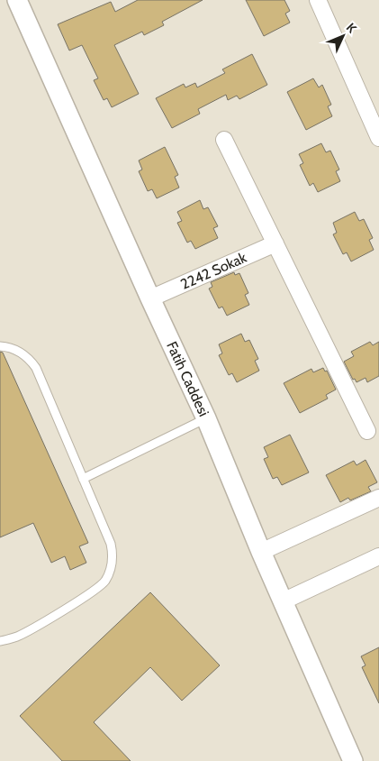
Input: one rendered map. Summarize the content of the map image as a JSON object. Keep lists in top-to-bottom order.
{
  "streets": {
    "street": ["2242 Sokak", "Fatih Caddesi"]
  },
  "crossings": [
    ["2242 Sokak", "Fatih Caddesi"]
  ],
  "north": "top right"
}
